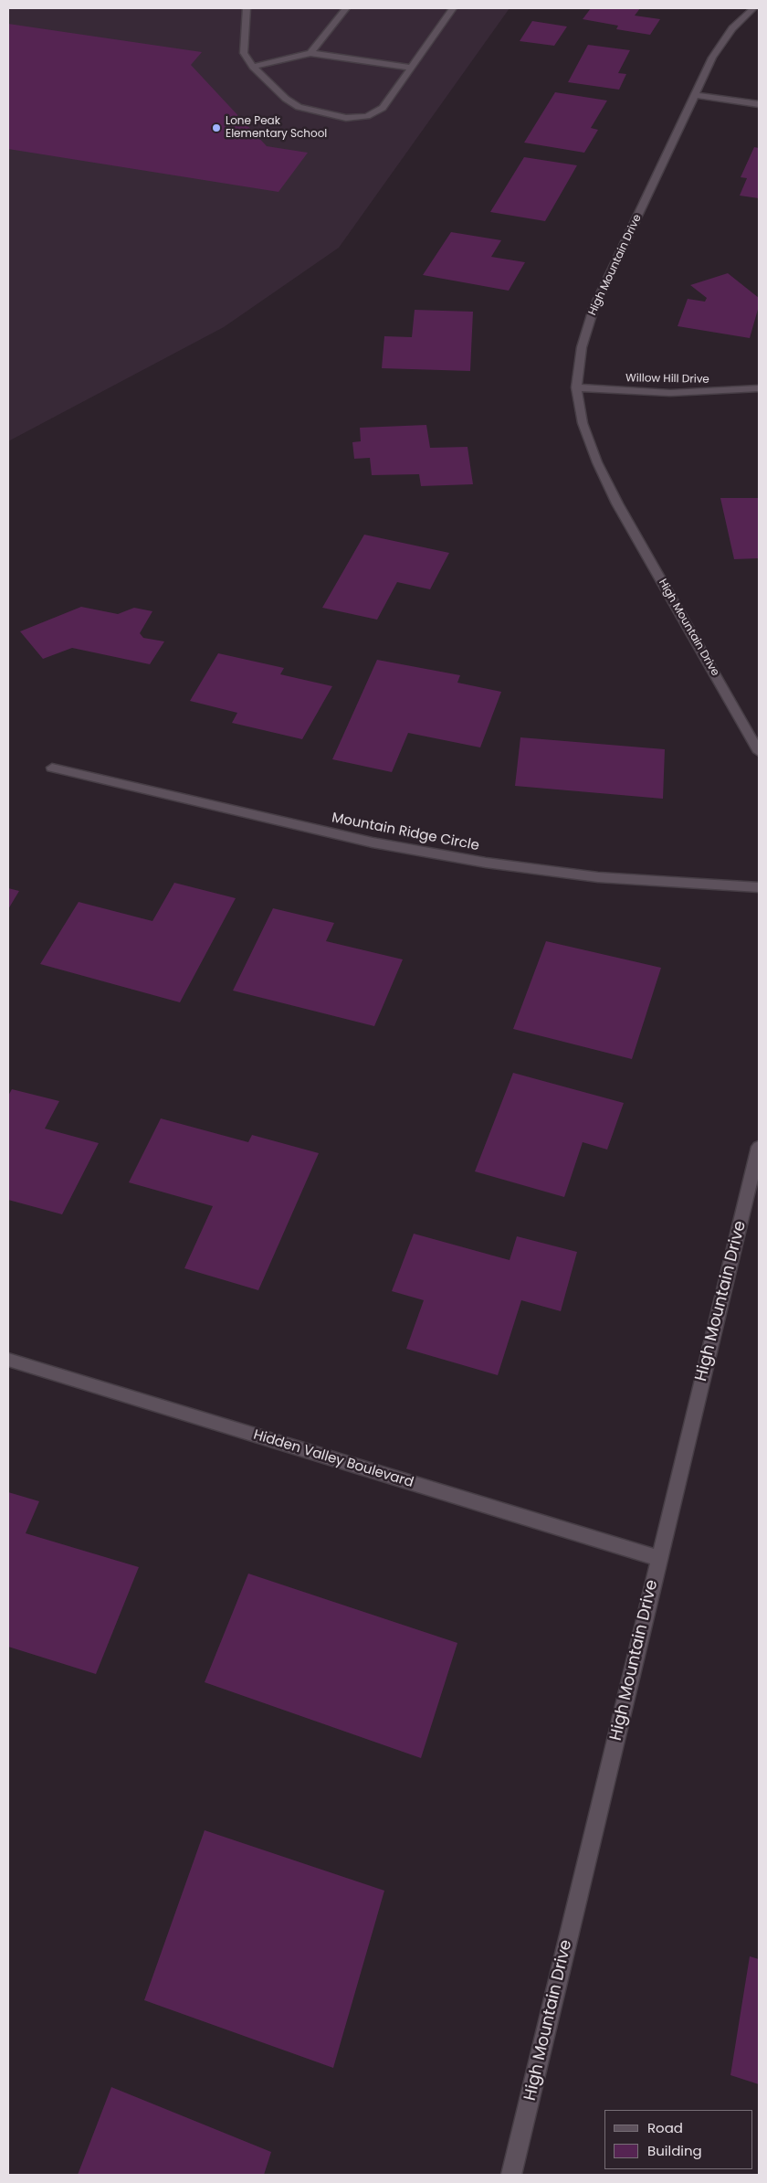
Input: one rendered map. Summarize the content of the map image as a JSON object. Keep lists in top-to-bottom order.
{
  "streets": {
    "street": [
      "High Mountain Drive",
      "Willow Hill Drive",
      "Mountain Ridge Circle",
      "Hidden Valley Boulevard"
    ]
  },
  "crossings": [
    ["High Mountain Drive", "Willow Hill Drive"],
    ["High Mountain Drive", "Hidden Valley Boulevard"]
  ],
  "places": ["Lone Peak Elementary School"],
  "legend": ["Road", "Building"]
}
